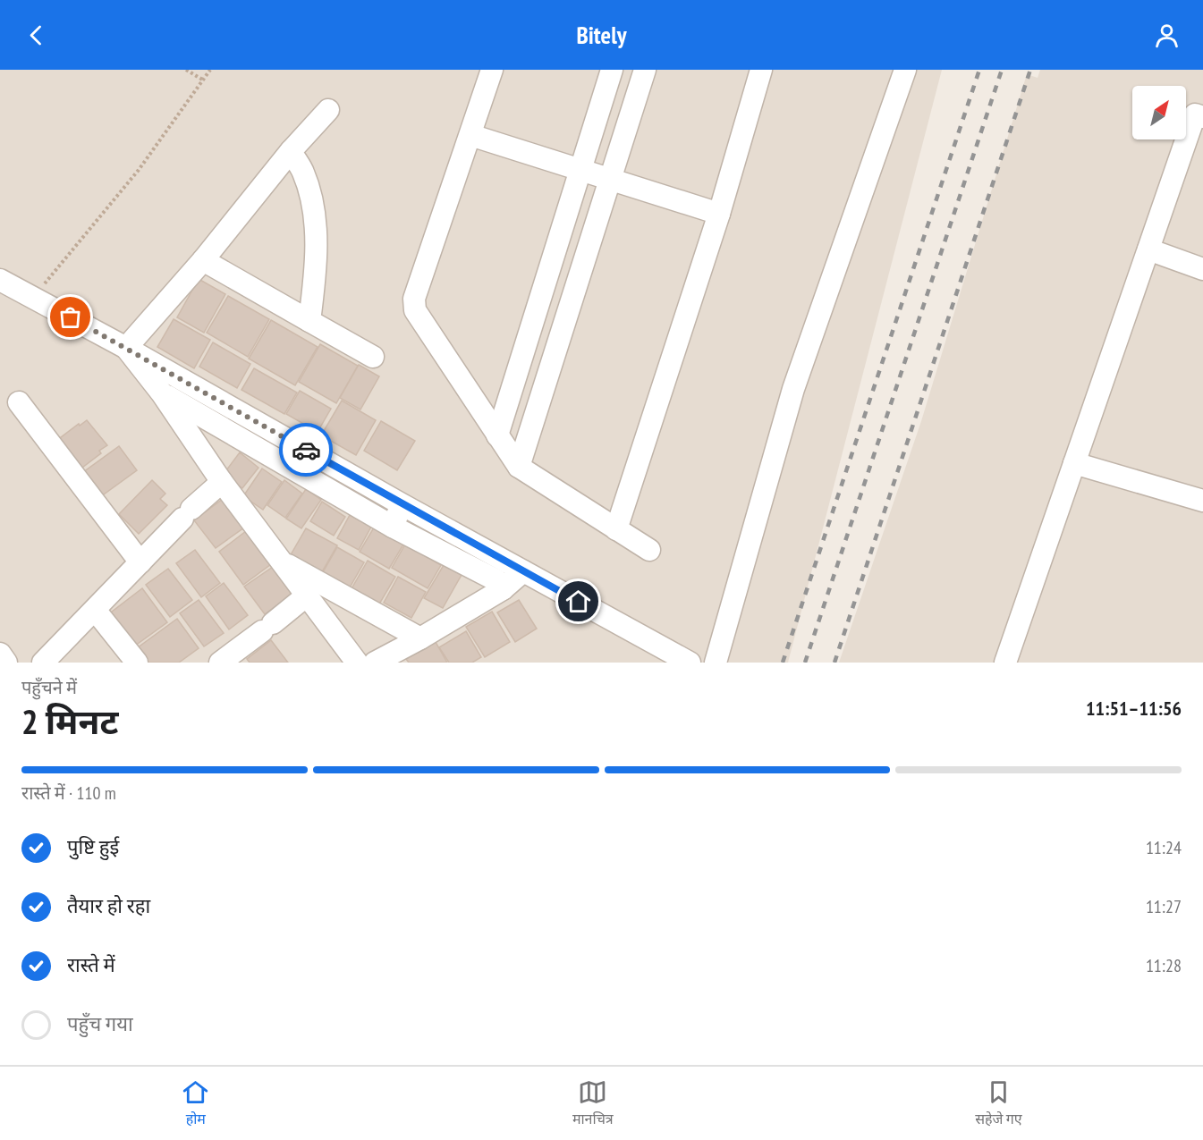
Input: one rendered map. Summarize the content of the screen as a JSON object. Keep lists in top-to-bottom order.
{
  "north": "top right",
  "page": {
    "header": "Bitely",
    "heading": ["2 मिनट", "पहुँचने में", "11:51–11:56"],
    "bar": "रास्ते में · 110 m",
    "list": [
      ["पुष्टि हुई", "11:24"],
      ["तैयार हो रहा", "11:27"],
      ["रास्ते में", "11:28"],
      "पहुँच गया"
    ],
    "tabs": ["होम", "मानचित्र", "सहेजे गए"]
  }
}
